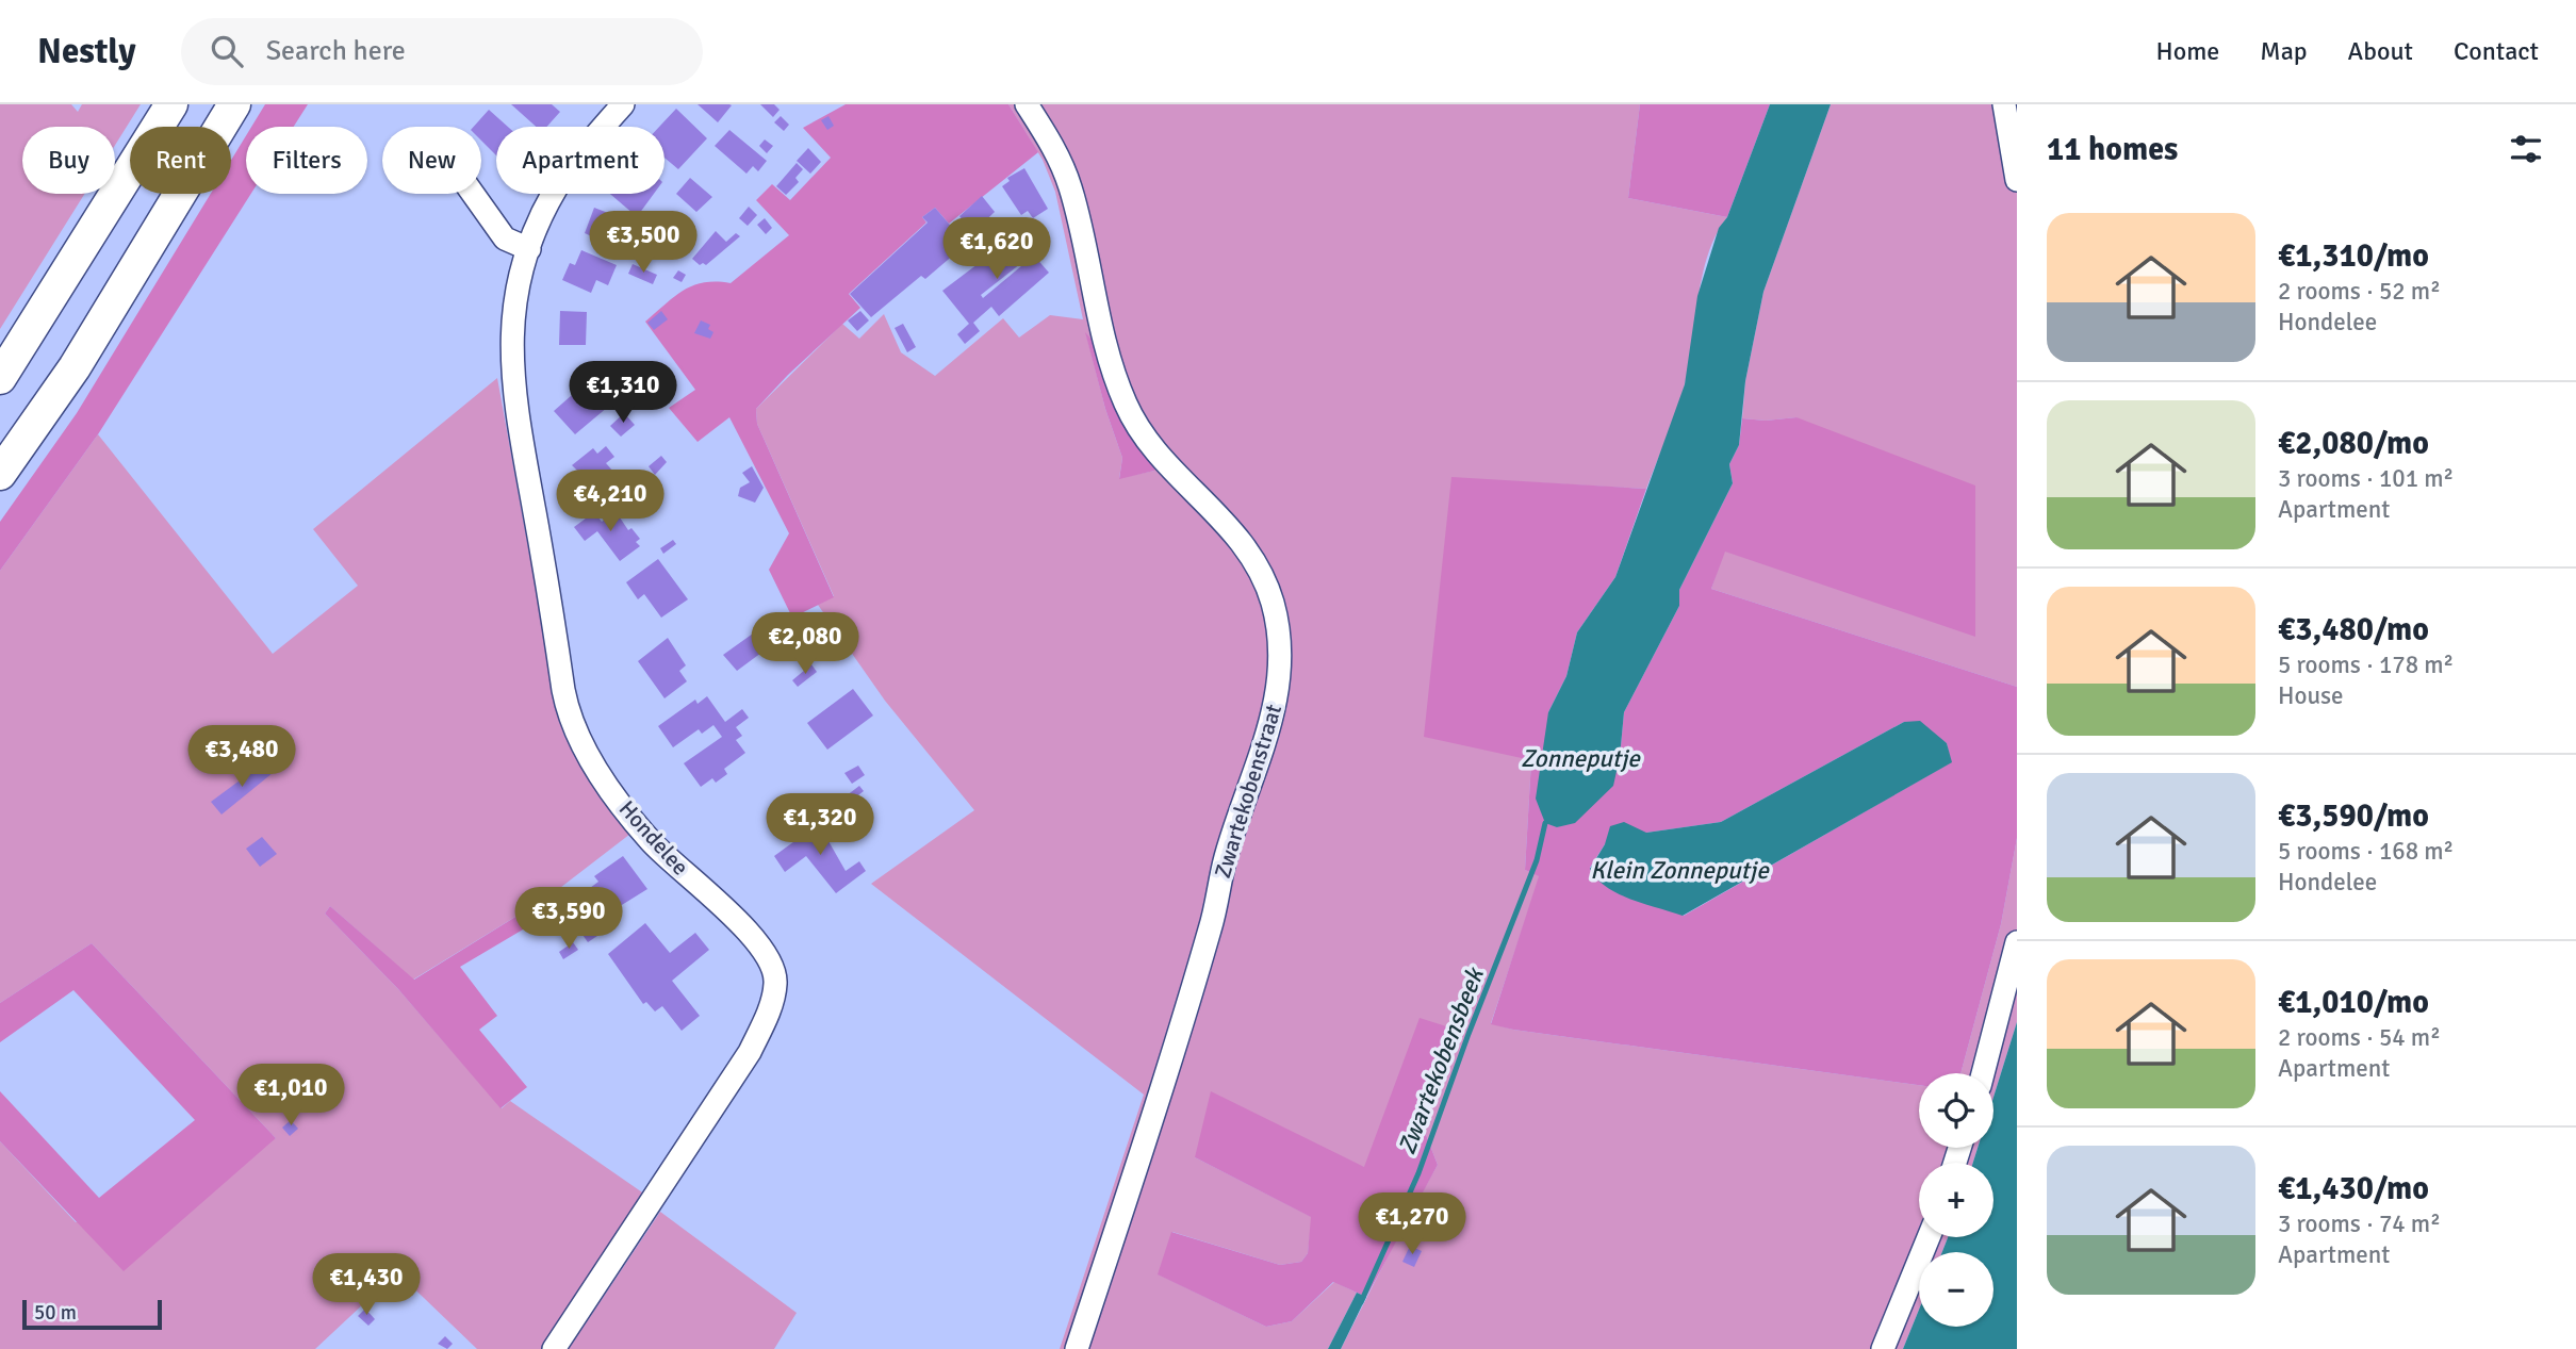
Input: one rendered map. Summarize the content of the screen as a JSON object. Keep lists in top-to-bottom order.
{
  "streets": {
    "street": ["Zwartekobenstraat", "Hondelee"]
  },
  "water": ["Zonneputje", "Klein Zonneputje", "Zwartekobensbeek"],
  "scale_bar": "50 m",
  "page": {
    "header": "Nestly",
    "search": "Search here",
    "nav": [
      "Home",
      "Map",
      "About",
      "Contact"
    ],
    "heading": "11 homes",
    "chip": [
      "Buy",
      "Rent",
      "Filters",
      "New",
      "Apartment"
    ],
    "list": [
      {
        "name": "€1,310/mo",
        "note": "2 rooms · 52 m² · Hondelee"
      },
      {
        "name": "€2,080/mo",
        "note": "3 rooms · 101 m² · Apartment"
      },
      {
        "name": "€3,480/mo",
        "note": "5 rooms · 178 m² · House"
      },
      {
        "name": "€3,590/mo",
        "note": "5 rooms · 168 m² · Hondelee"
      },
      {
        "name": "€1,010/mo",
        "note": "2 rooms · 54 m² · Apartment"
      },
      {
        "name": "€1,430/mo",
        "note": "3 rooms · 74 m² · Apartment"
      }
    ],
    "price": [
      "€3,500",
      "€1,620",
      "€1,310",
      "€4,210",
      "€2,080",
      "€3,480",
      "€1,320",
      "€3,590",
      "€1,010",
      "€1,270",
      "€1,430"
    ],
    "map_buttons": ["+", "−"],
    "scale": "50 m"
  }
}
